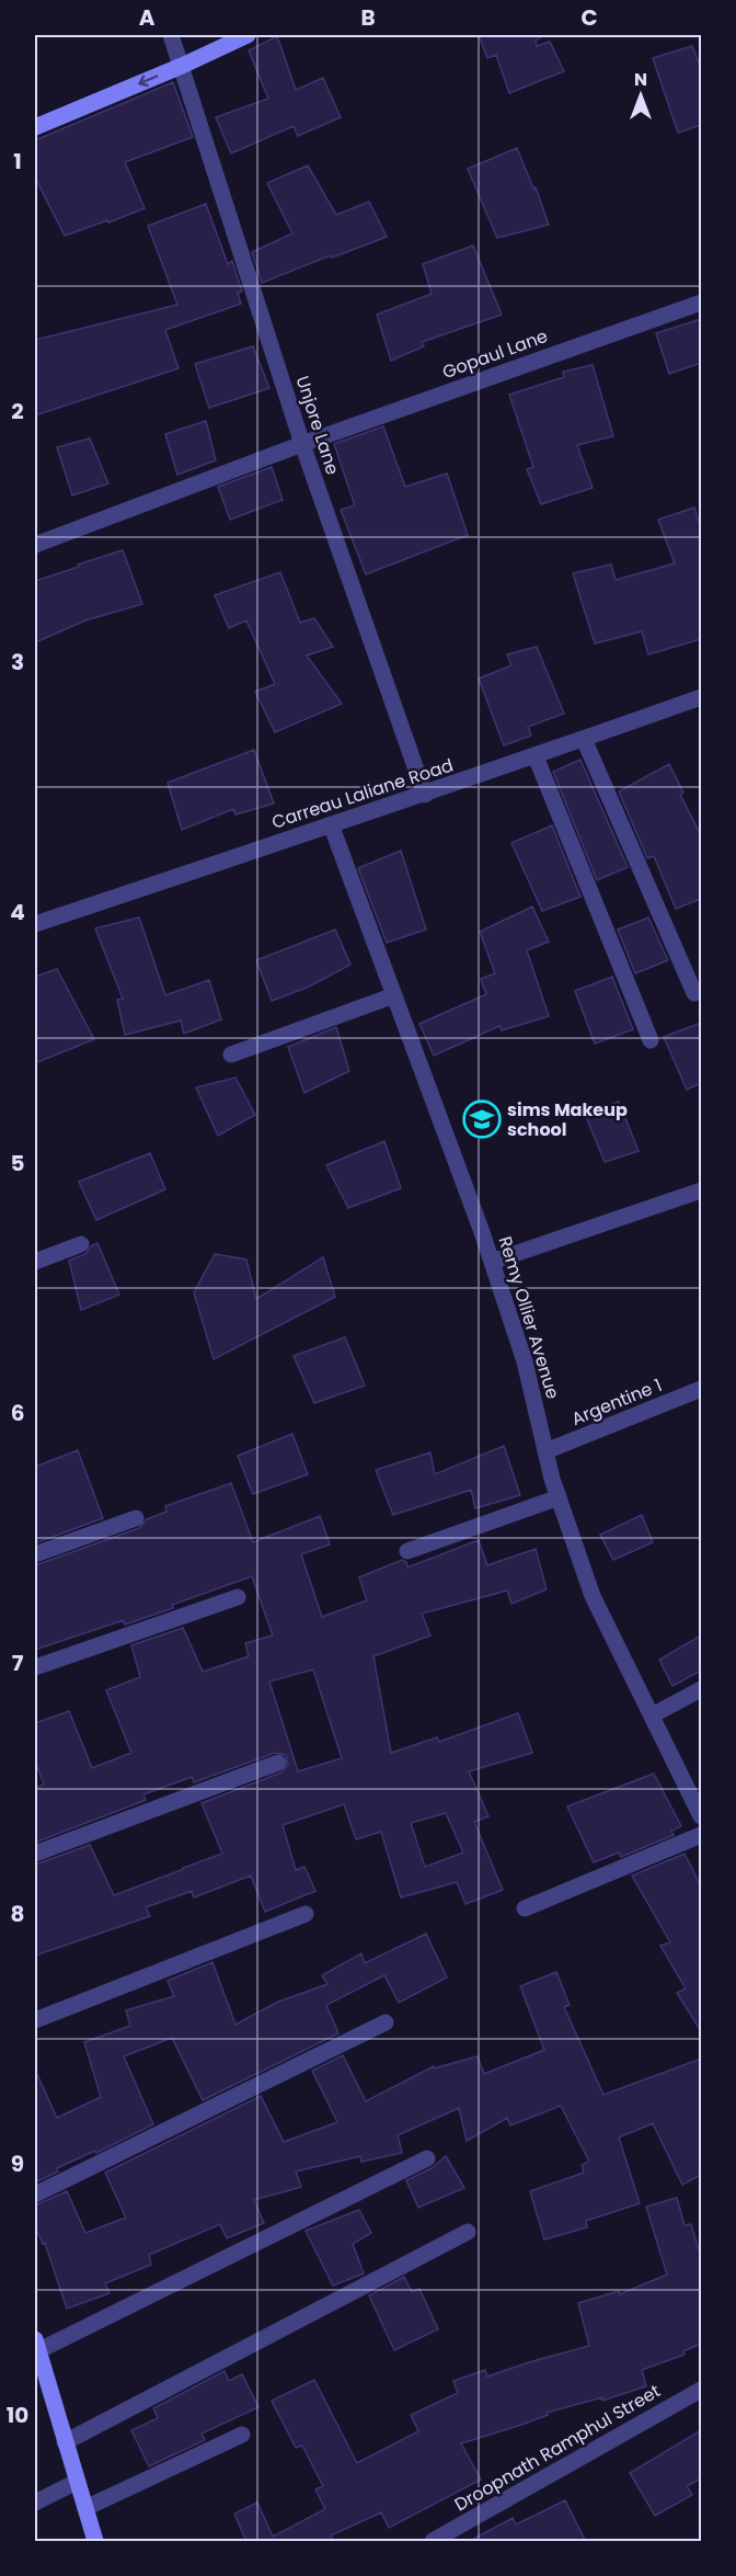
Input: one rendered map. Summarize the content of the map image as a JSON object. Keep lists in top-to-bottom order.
{
  "streets": {
    "street": [
      "Gopaul Lane",
      "Unjore Lane",
      "Carreau Laliane Road",
      "Remy Ollier Avenue",
      "Argentine 1",
      "Droopnath Ramphul Street"
    ]
  },
  "crossings": [
    ["Gopaul Lane", "Unjore Lane"],
    ["Unjore Lane", "Carreau Laliane Road"],
    ["Carreau Laliane Road", "Remy Ollier Avenue"],
    ["Remy Ollier Avenue", "Argentine 1"]
  ],
  "places": {
    "school or university": ["sims Makeup school"]
  },
  "north": "top",
  "grid": {
    "columns": ["A", "B", "C"],
    "rows": [
      "1",
      "2",
      "3",
      "4",
      "5",
      "6",
      "7",
      "8",
      "9",
      "10"
    ]
  }
}
